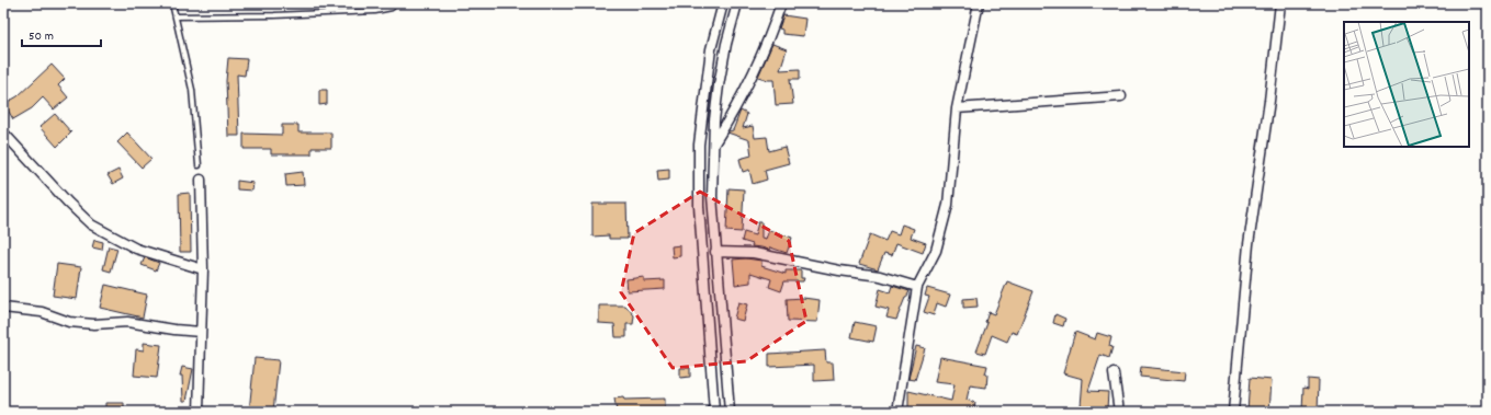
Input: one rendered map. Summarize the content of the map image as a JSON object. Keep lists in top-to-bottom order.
{
  "scale_bar": "50 m"
}
